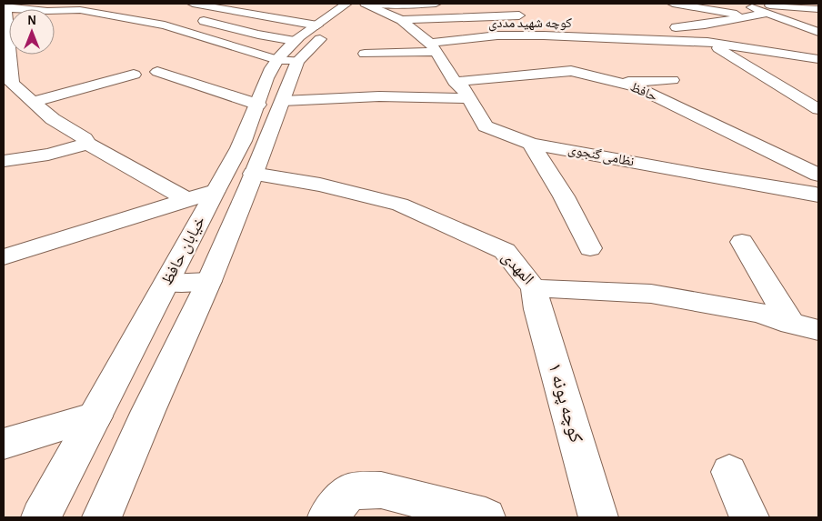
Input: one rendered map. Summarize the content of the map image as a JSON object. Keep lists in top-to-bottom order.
{
  "streets": {
    "street": [
      "کوچه شهید مددی",
      "حافظ",
      "نظامی گنجوی",
      "خیابان حافظ",
      "المهدی",
      "کوچه پونه ۱"
    ]
  },
  "crossings": [
    ["کوچه شهید مددی", "نظامی گنجوی"],
    ["حافظ", "نظامی گنجوی"],
    ["خیابان حافظ", "المهدی"],
    ["المهدی", "کوچه پونه ۱"]
  ],
  "north": "top"
}
